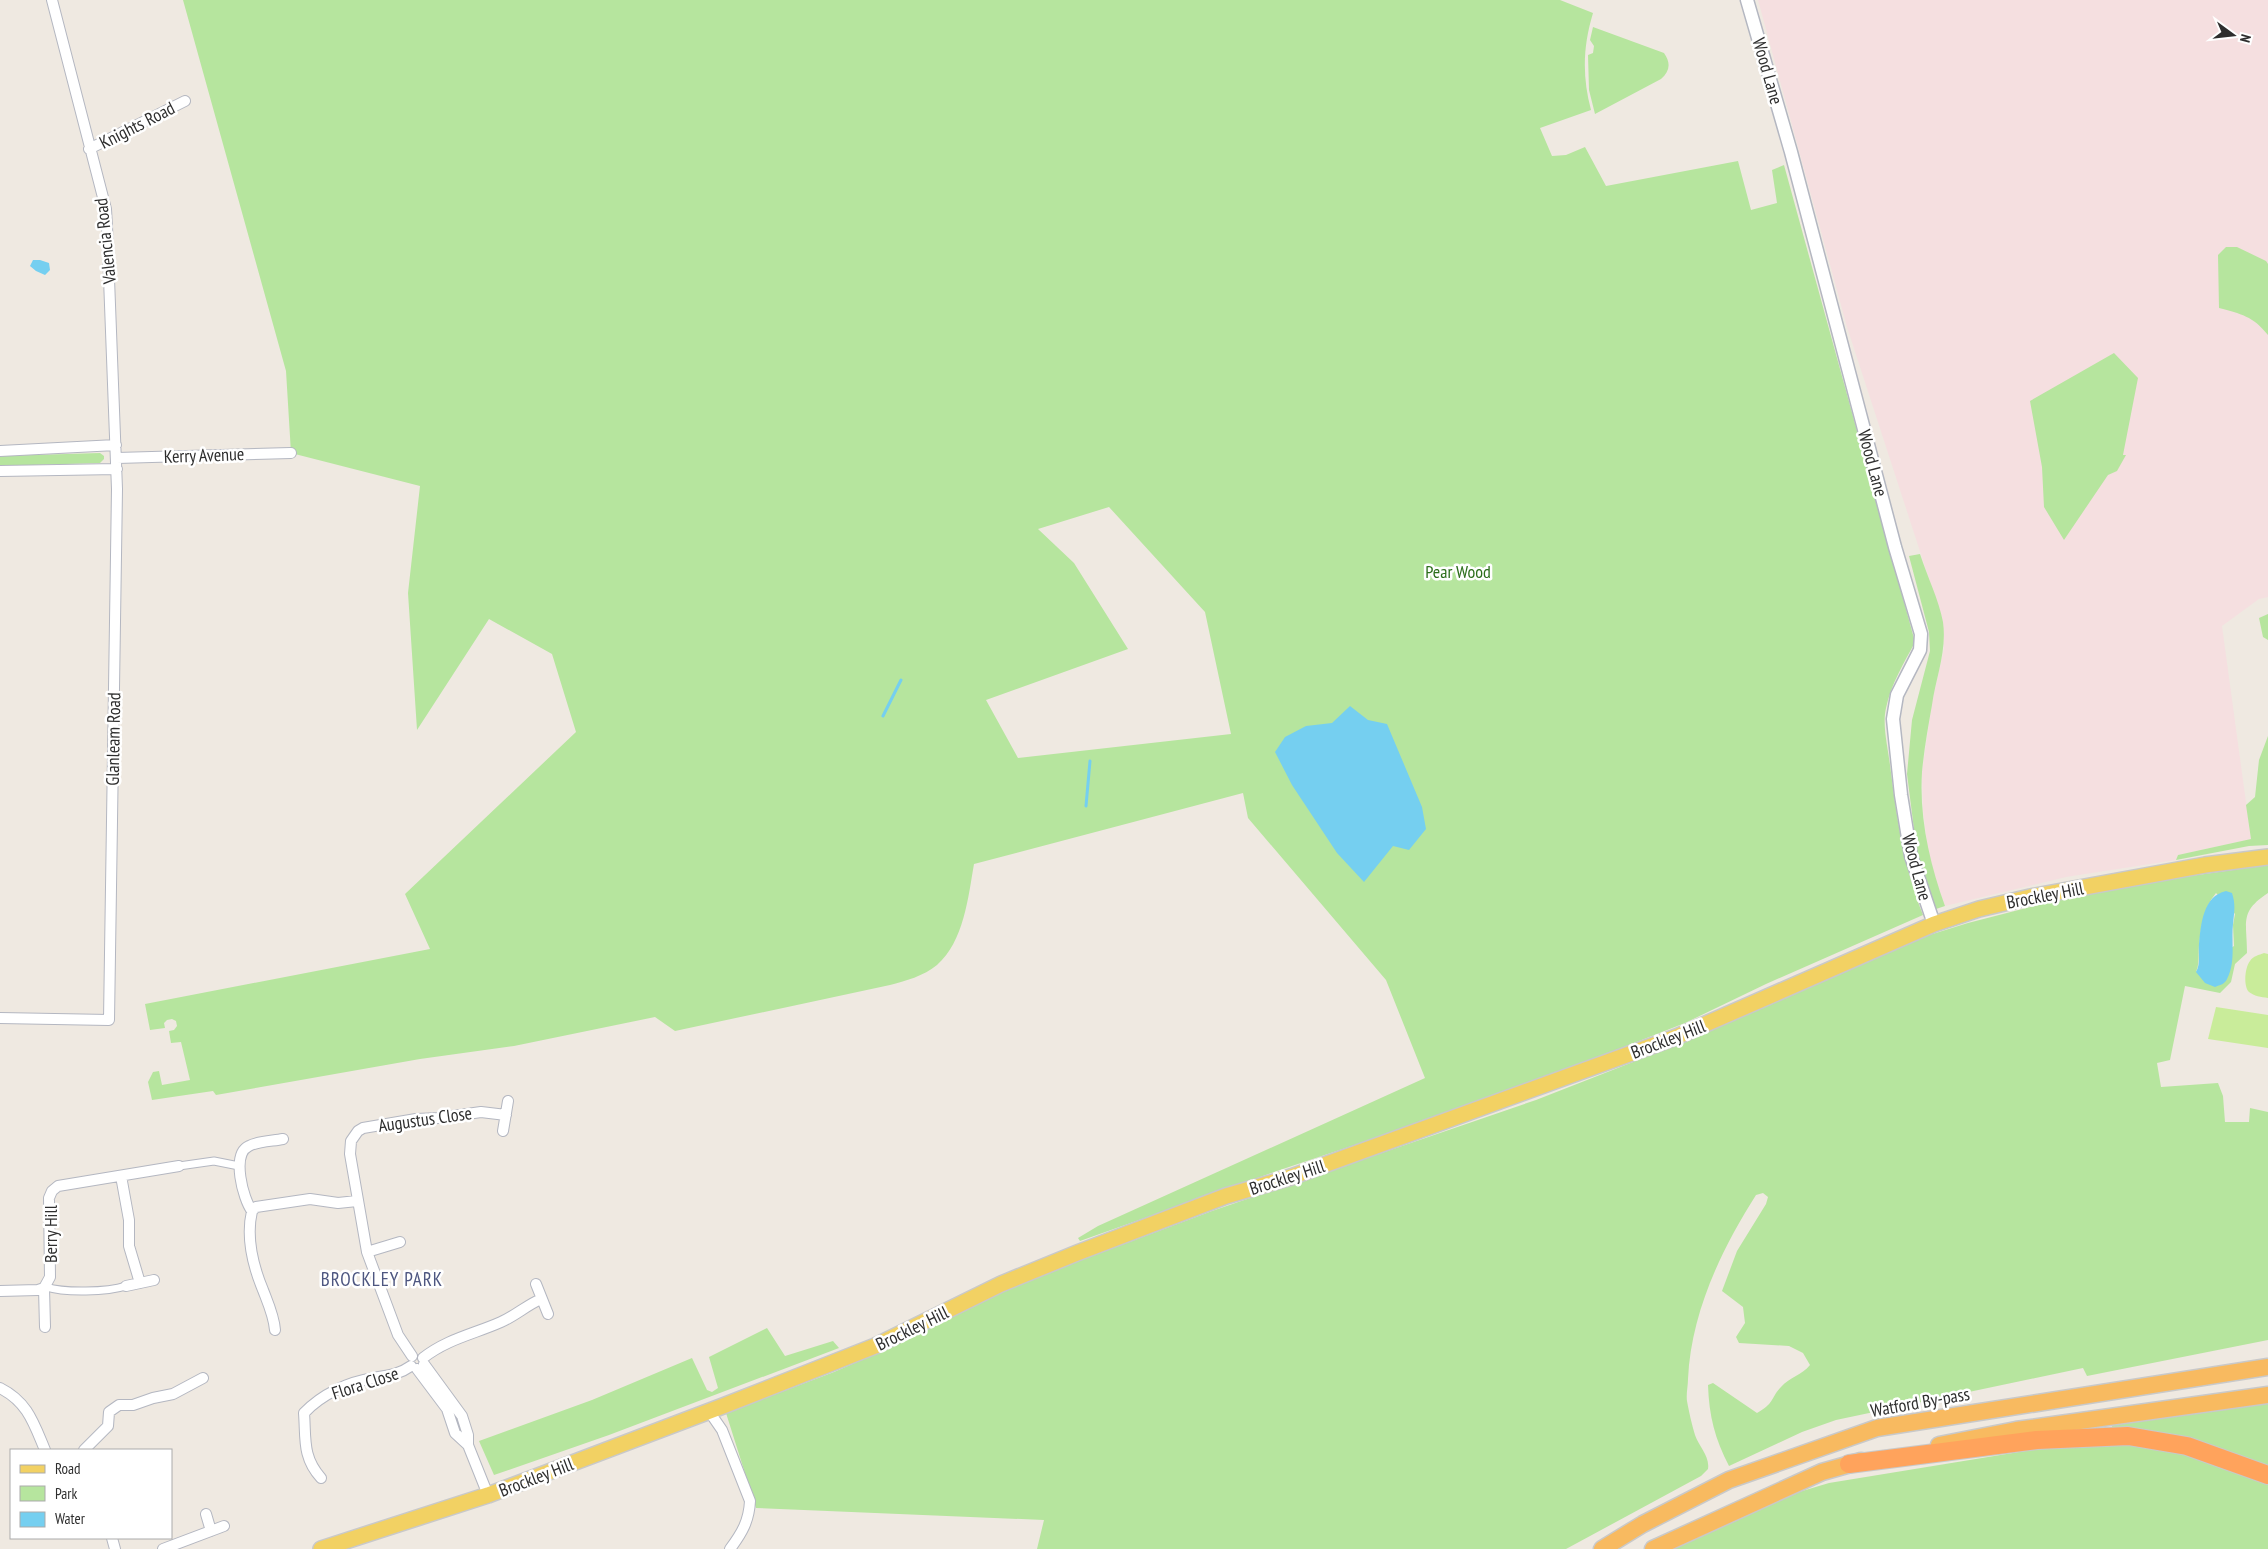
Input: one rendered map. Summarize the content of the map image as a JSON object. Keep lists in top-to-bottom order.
{
  "streets": {
    "highway": ["Watford By-pass"],
    "main road": ["Brockley Hill"],
    "street": [
      "Wood Lane",
      "Knights Road",
      "Valencia Road",
      "Kerry Avenue",
      "Glanleam Road",
      "Augustus Close",
      "Berry Hill",
      "Flora Close"
    ]
  },
  "crossings": [
    ["Wood Lane", "Brockley Hill"],
    ["Knights Road", "Valencia Road"],
    ["Valencia Road", "Kerry Avenue"],
    ["Valencia Road", "Glanleam Road"],
    ["Kerry Avenue", "Glanleam Road"],
    ["Brockley Hill", "Augustus Close"],
    ["Augustus Close", "Flora Close"]
  ],
  "districts": ["BROCKLEY PARK"],
  "parks": ["Pear Wood"],
  "legend": ["Road", "Park", "Water"],
  "north": "right"
}
